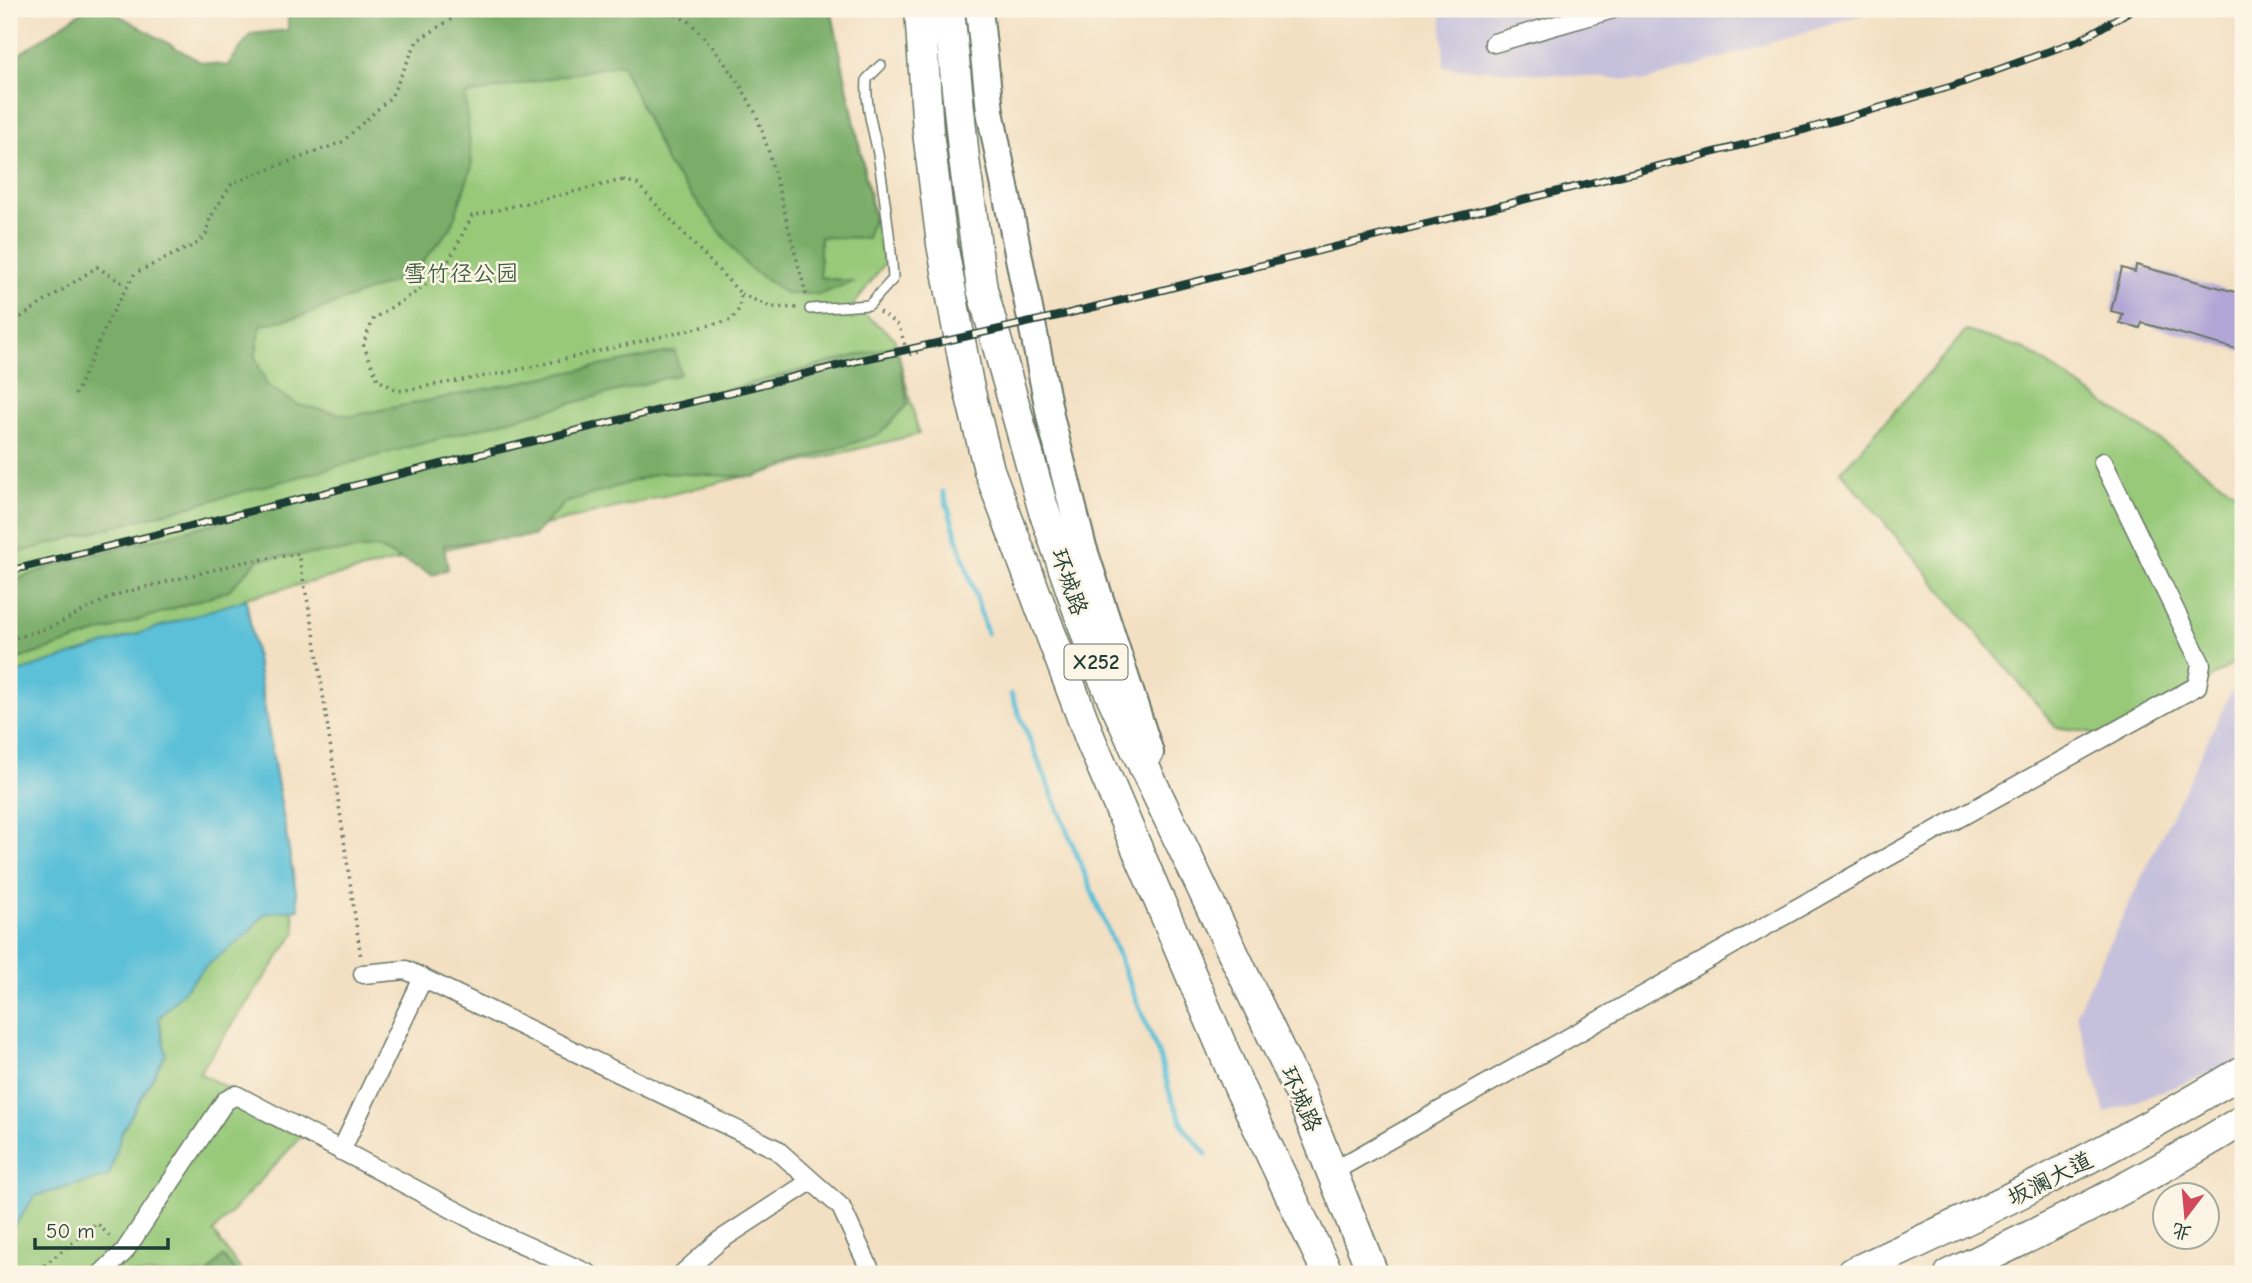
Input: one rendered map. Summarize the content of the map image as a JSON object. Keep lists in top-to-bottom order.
{
  "streets": {
    "main road": ["环城路", "X252", "坂澜大道"]
  },
  "parks": ["雪竹径公园"],
  "scale_bar": "50 m",
  "north": "bottom"
}
